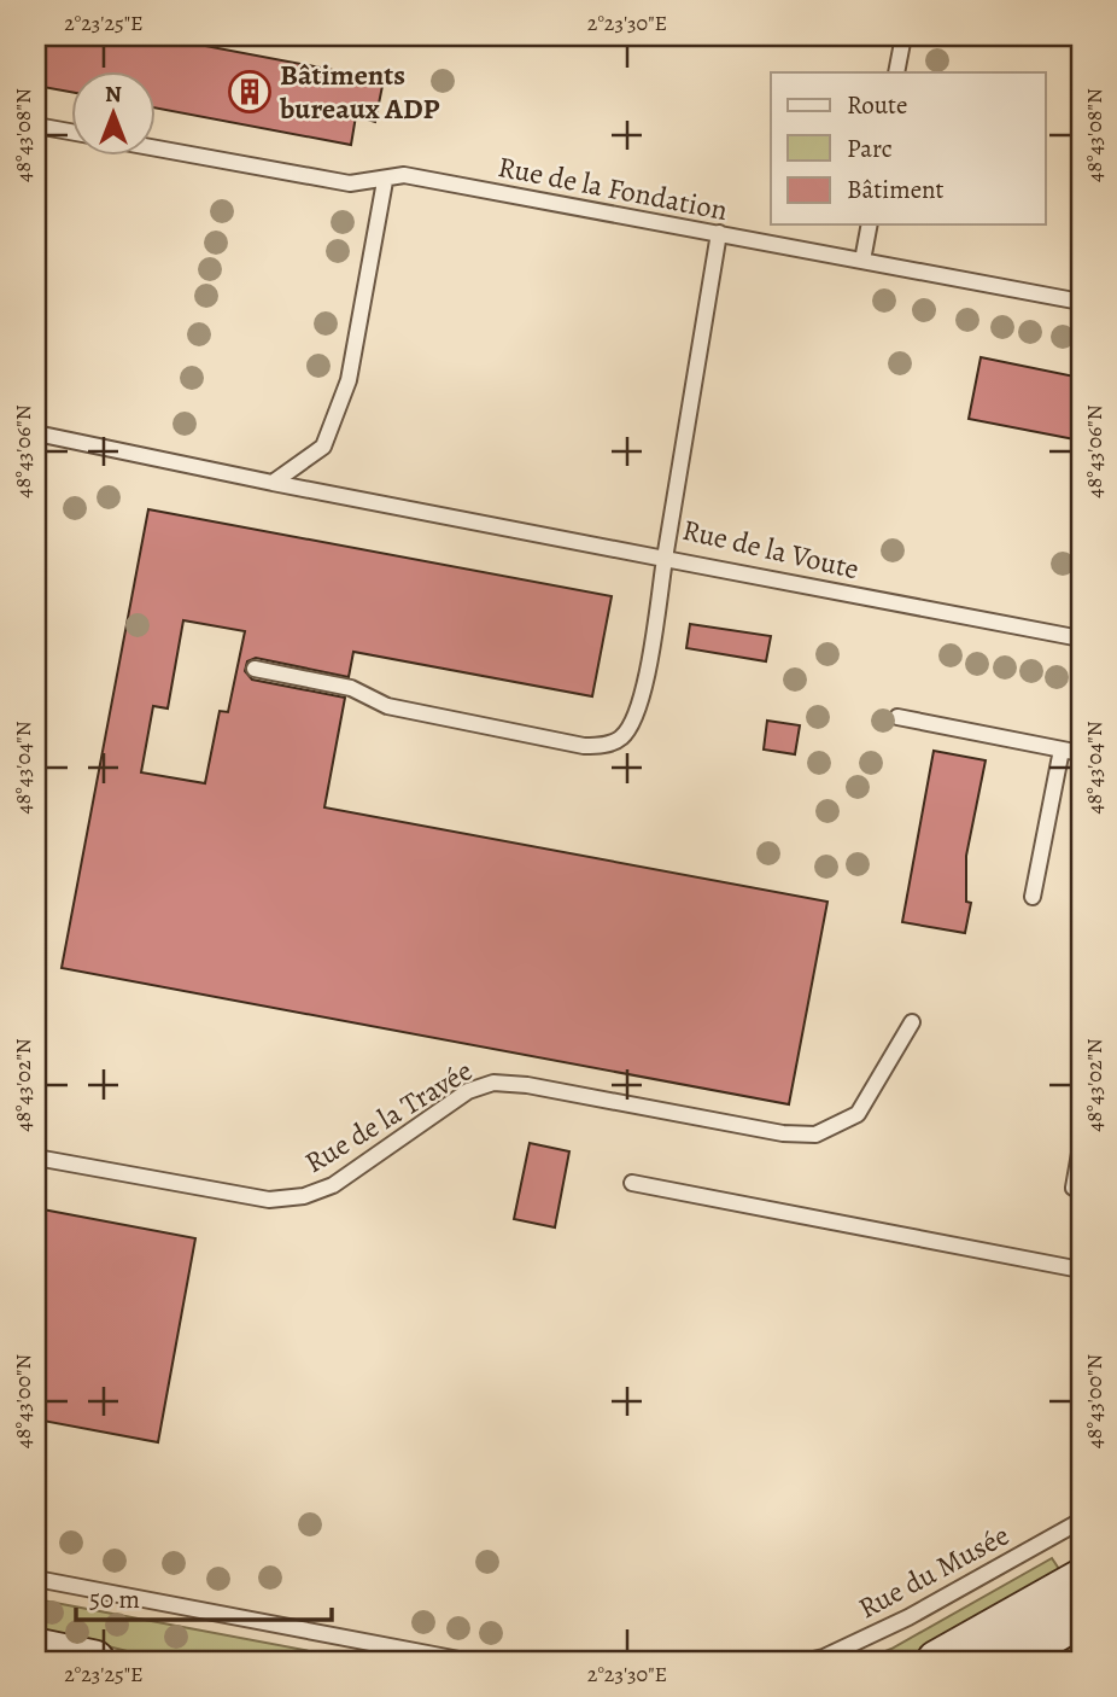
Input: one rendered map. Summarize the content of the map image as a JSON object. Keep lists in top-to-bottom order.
{
  "streets": {
    "lane": [
      "Rue de la Fondation",
      "Rue de la Voute",
      "Rue de la Travée",
      "Rue du Musée"
    ]
  },
  "crossings": [
    ["Rue de la Fondation", "Rue de la Voute"]
  ],
  "places": {
    "building": ["Bâtiments bureaux ADP"]
  },
  "legend": ["Route", "Parc", "Bâtiment"],
  "scale_bar": "50 m",
  "north": "top",
  "coordinates": [
    "2°23'25\"E",
    "2°23'30\"E",
    "48°43'08\"N",
    "48°43'06\"N",
    "48°43'04\"N",
    "48°43'02\"N",
    "48°43'00\"N"
  ]
}
